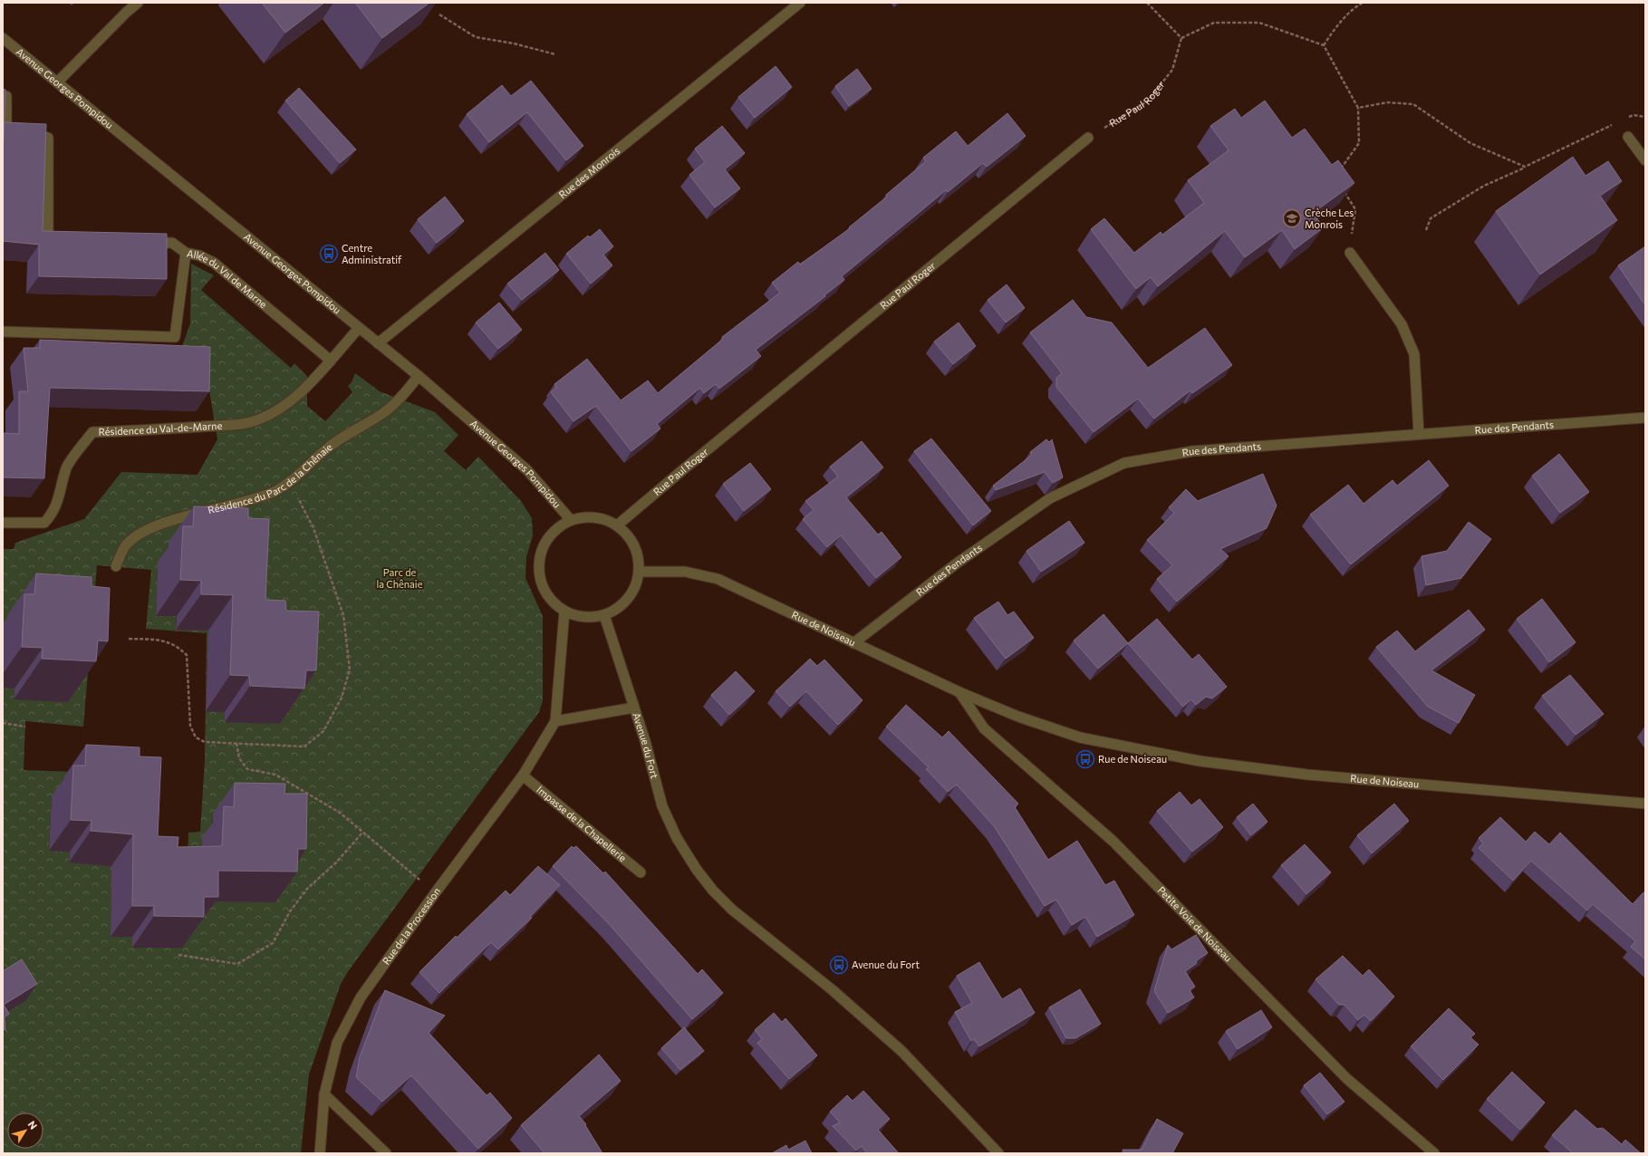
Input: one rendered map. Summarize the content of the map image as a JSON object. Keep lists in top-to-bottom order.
{
  "streets": {
    "street": [
      "Avenue Georges Pompidou",
      "Rue Paul Roger",
      "Rue des Monrois",
      "Allée du Val de Marne",
      "Rue des Pendants",
      "Résidence du Val-de-Marne",
      "Résidence du Parc de la Chênaie",
      "Rue de Noiseau",
      "Avenue du Fort",
      "Impasse de la Chapellerie",
      "Petite Voie de Noiseau",
      "Rue de la Procession"
    ]
  },
  "crossings": [
    ["Avenue Georges Pompidou", "Rue Paul Roger"],
    ["Avenue Georges Pompidou", "Rue des Monrois"],
    ["Avenue Georges Pompidou", "Résidence du Parc de la Chênaie"],
    ["Avenue Georges Pompidou", "Rue de Noiseau"],
    ["Avenue Georges Pompidou", "Avenue du Fort"],
    ["Rue Paul Roger", "Rue de Noiseau"],
    ["Rue Paul Roger", "Avenue du Fort"],
    ["Allée du Val de Marne", "Résidence du Val-de-Marne"],
    ["Rue des Pendants", "Rue de Noiseau"],
    ["Rue de Noiseau", "Avenue du Fort"],
    ["Rue de Noiseau", "Petite Voie de Noiseau"],
    ["Impasse de la Chapellerie", "Rue de la Procession"]
  ],
  "parks": ["Parc de la Chênaie"],
  "places": {
    "school or university": ["Crèche Les Monrois"],
    "bus stop": ["Centre Administratif", "Rue de Noiseau", "Avenue du Fort"]
  },
  "north": "top right"
}
